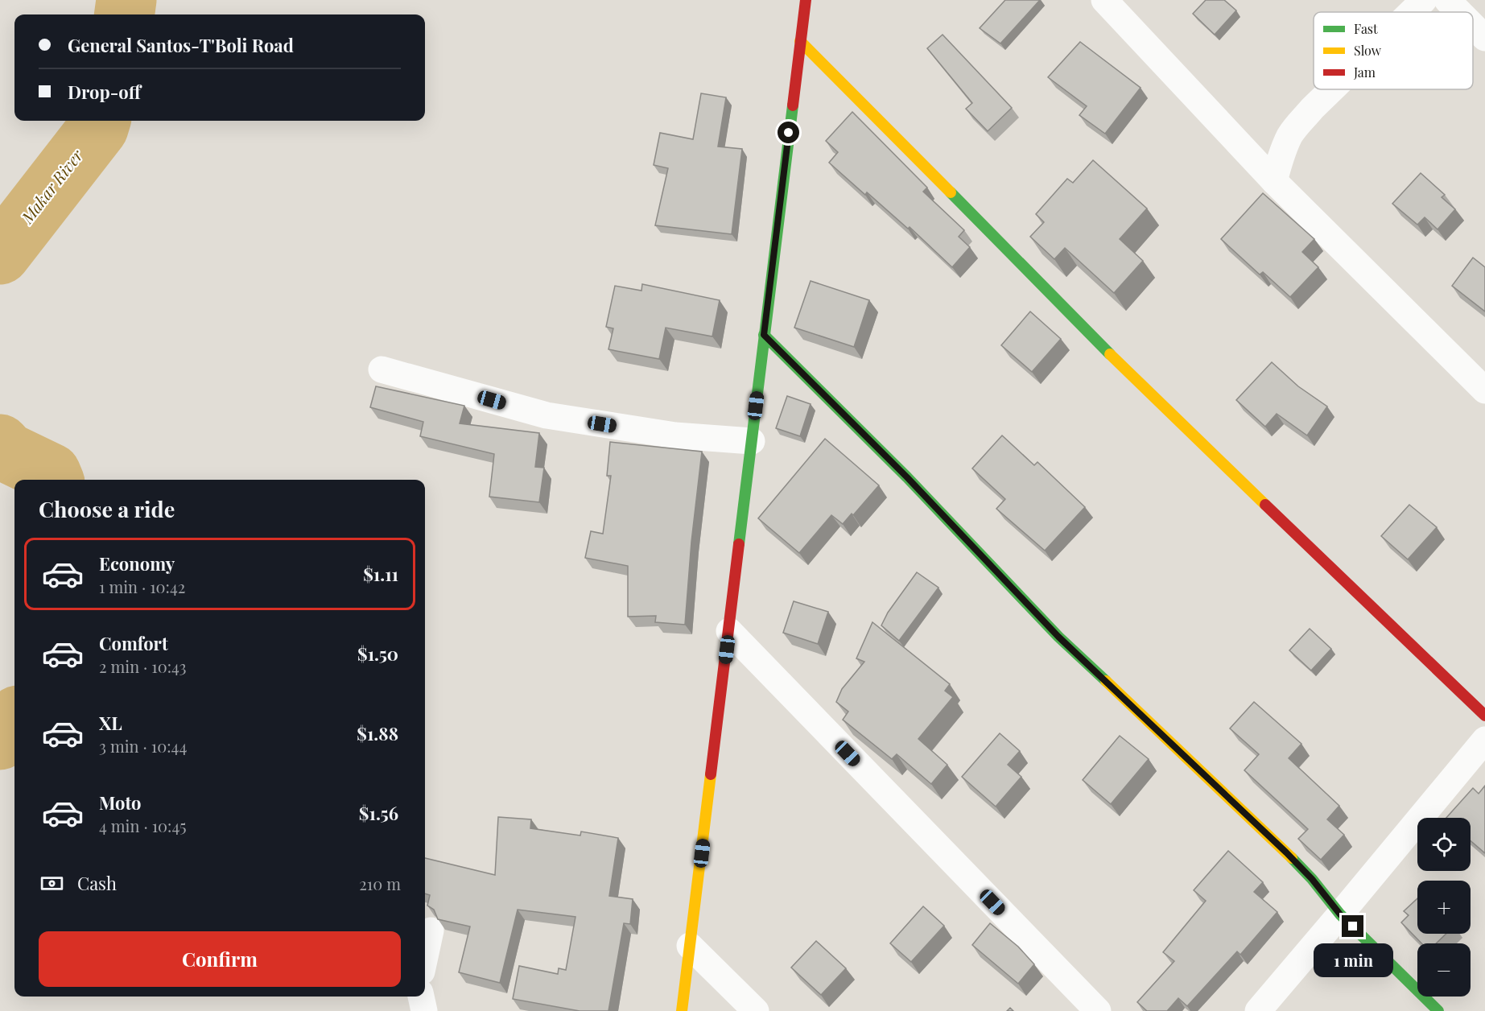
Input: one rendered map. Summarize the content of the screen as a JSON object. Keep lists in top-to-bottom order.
{
  "water": ["Makar River"],
  "legend": ["Fast", "Slow", "Jam"],
  "page": {
    "banner": ["General Santos-T'Boli Road", "Drop-off"],
    "heading": "Choose a ride",
    "list": [
      {
        "name": "Economy",
        "note": "1 min · 10:42",
        "value": "$1.11"
      },
      {
        "name": "Comfort",
        "note": "2 min · 10:43",
        "value": "$1.50"
      },
      {
        "name": "XL",
        "note": "3 min · 10:44",
        "value": "$1.88"
      },
      {
        "name": "Moto",
        "note": "4 min · 10:45",
        "value": "$1.56"
      }
    ],
    "map_buttons": ["+", "−"],
    "pay": ["Cash", "210 m"],
    "buttons": "Confirm",
    "bubble": "1 min"
  }
}
